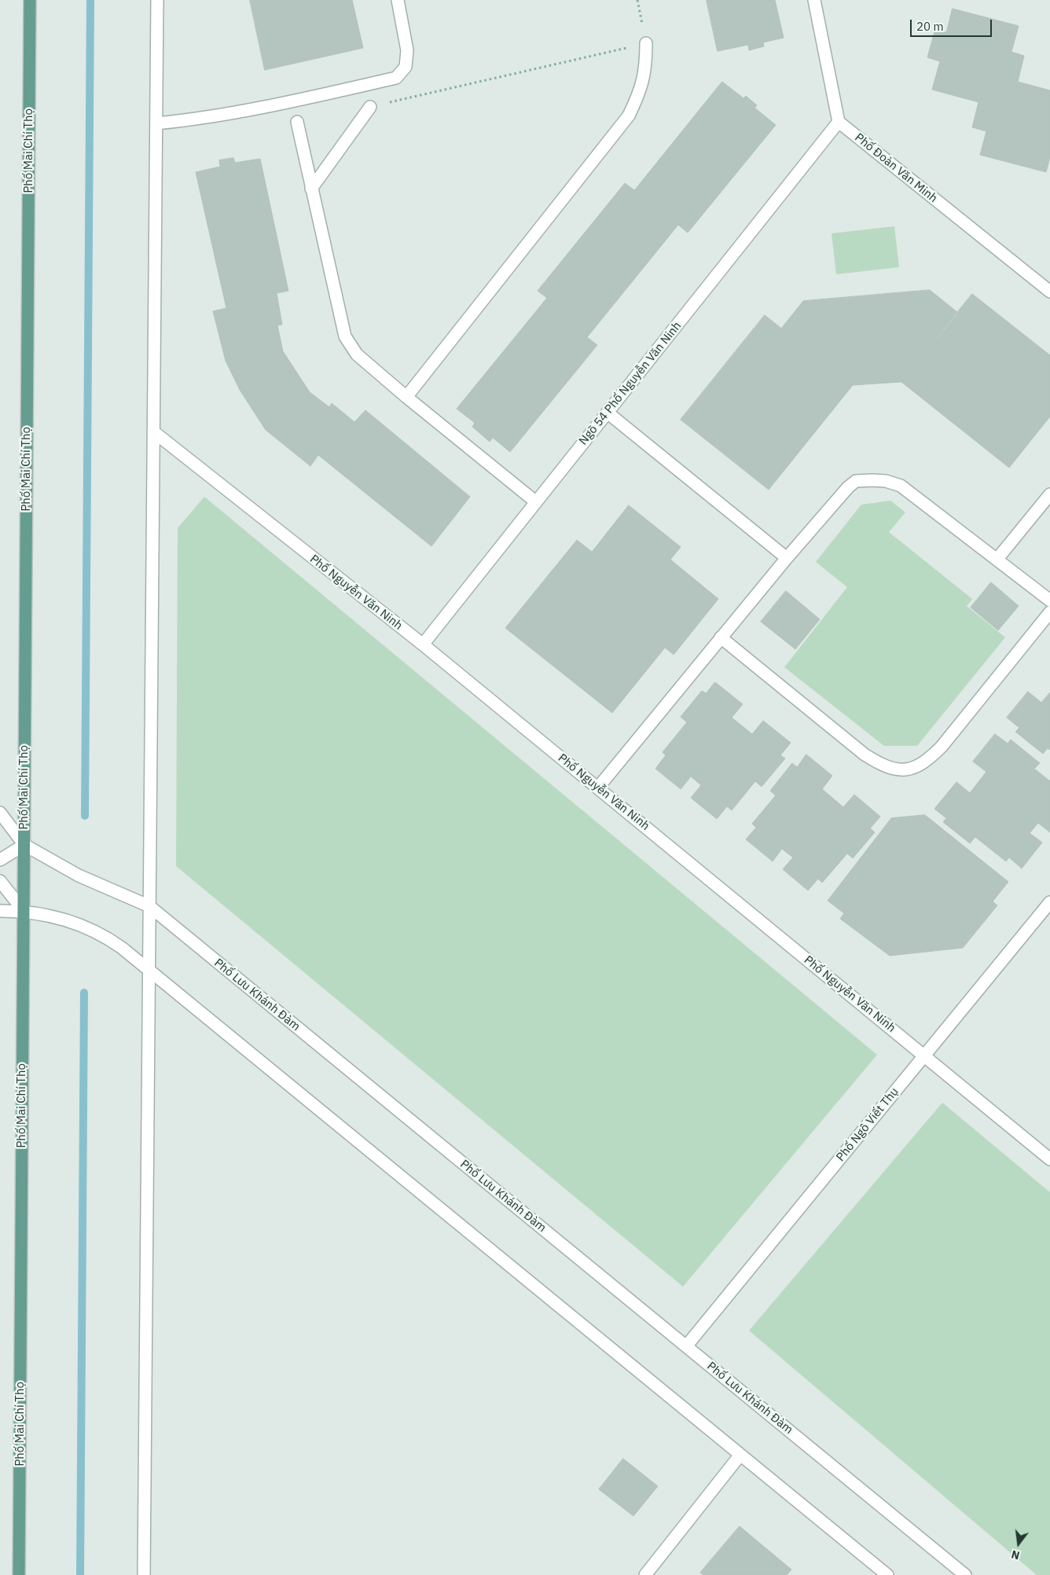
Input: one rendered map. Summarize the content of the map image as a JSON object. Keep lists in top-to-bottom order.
{
  "streets": {
    "main road": ["Phố Mai Chí Thọ"],
    "street": [
      "Phố Đoàn Văn Minh",
      "Ngõ 54 Phố Nguyễn Văn Ninh",
      "Phố Nguyễn Văn Ninh",
      "Phố Lưu Khánh Đàm",
      "Phố Ngô Viết Thụ"
    ]
  },
  "crossings": [
    ["Phố Mai Chí Thọ", "Phố Lưu Khánh Đàm"],
    ["Phố Đoàn Văn Minh", "Ngõ 54 Phố Nguyễn Văn Ninh"],
    ["Ngõ 54 Phố Nguyễn Văn Ninh", "Phố Nguyễn Văn Ninh"],
    ["Phố Nguyễn Văn Ninh", "Phố Ngô Viết Thụ"],
    ["Phố Lưu Khánh Đàm", "Phố Ngô Viết Thụ"]
  ],
  "scale_bar": "20 m",
  "north": "bottom"
}
